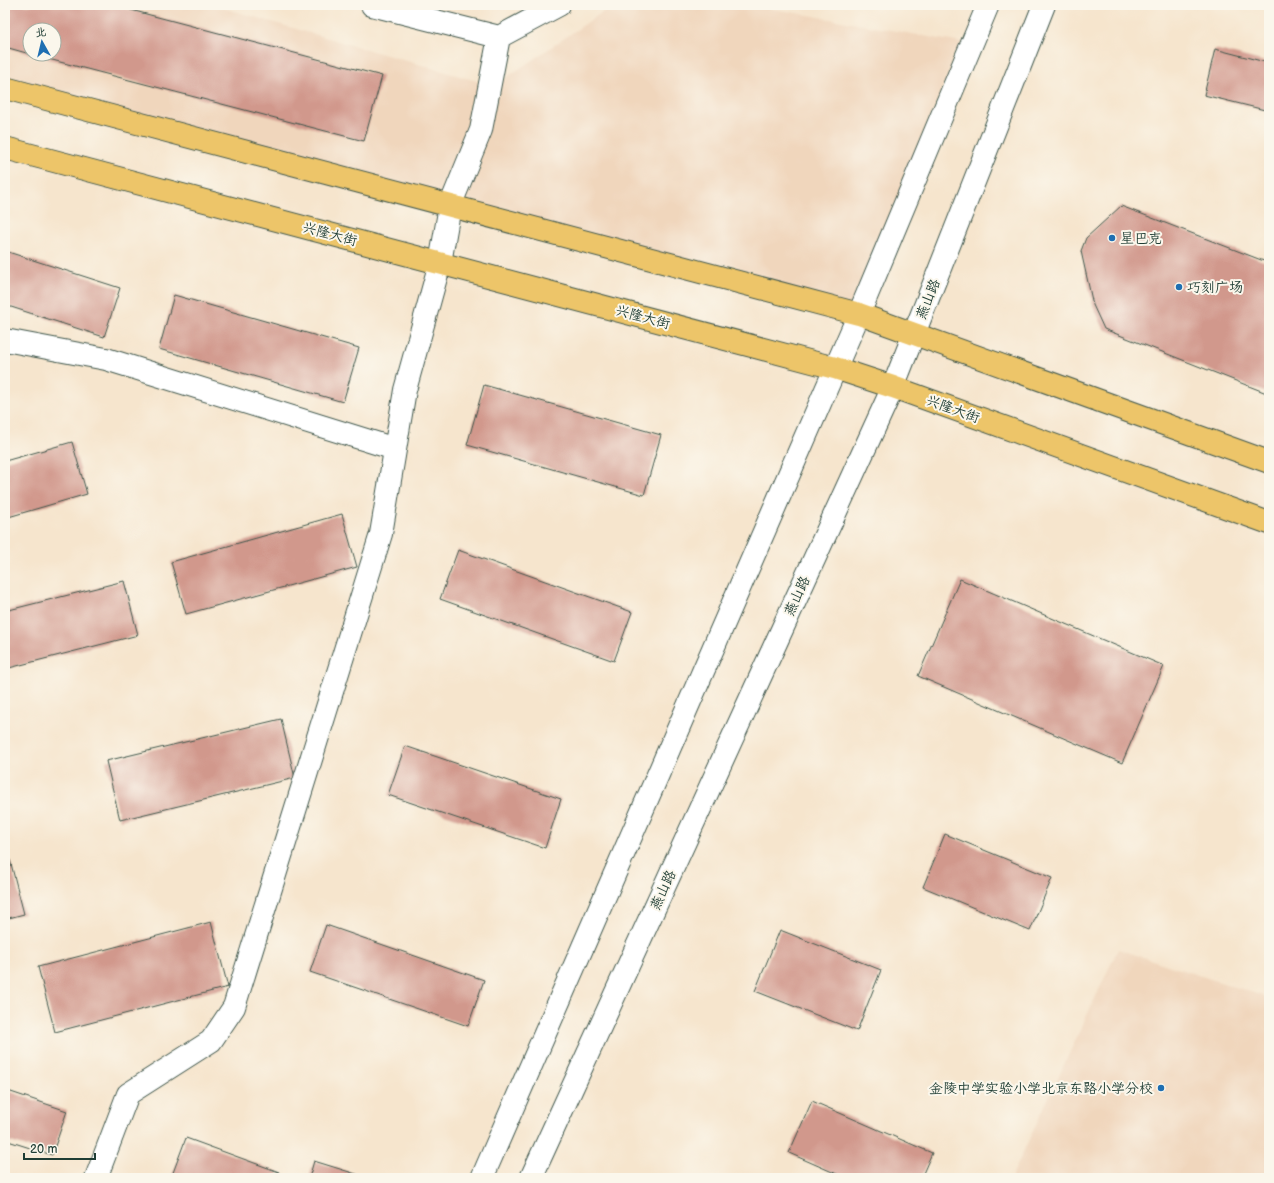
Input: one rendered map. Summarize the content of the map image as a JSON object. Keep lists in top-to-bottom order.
{
  "streets": {
    "main road": ["兴隆大街"],
    "street": ["燕山路"]
  },
  "crossings": [
    ["兴隆大街", "燕山路"]
  ],
  "places": ["星巴克", "巧刻广场", "金陵中学实验小学北京东路小学分校"],
  "scale_bar": "20 m",
  "north": "top"
}
